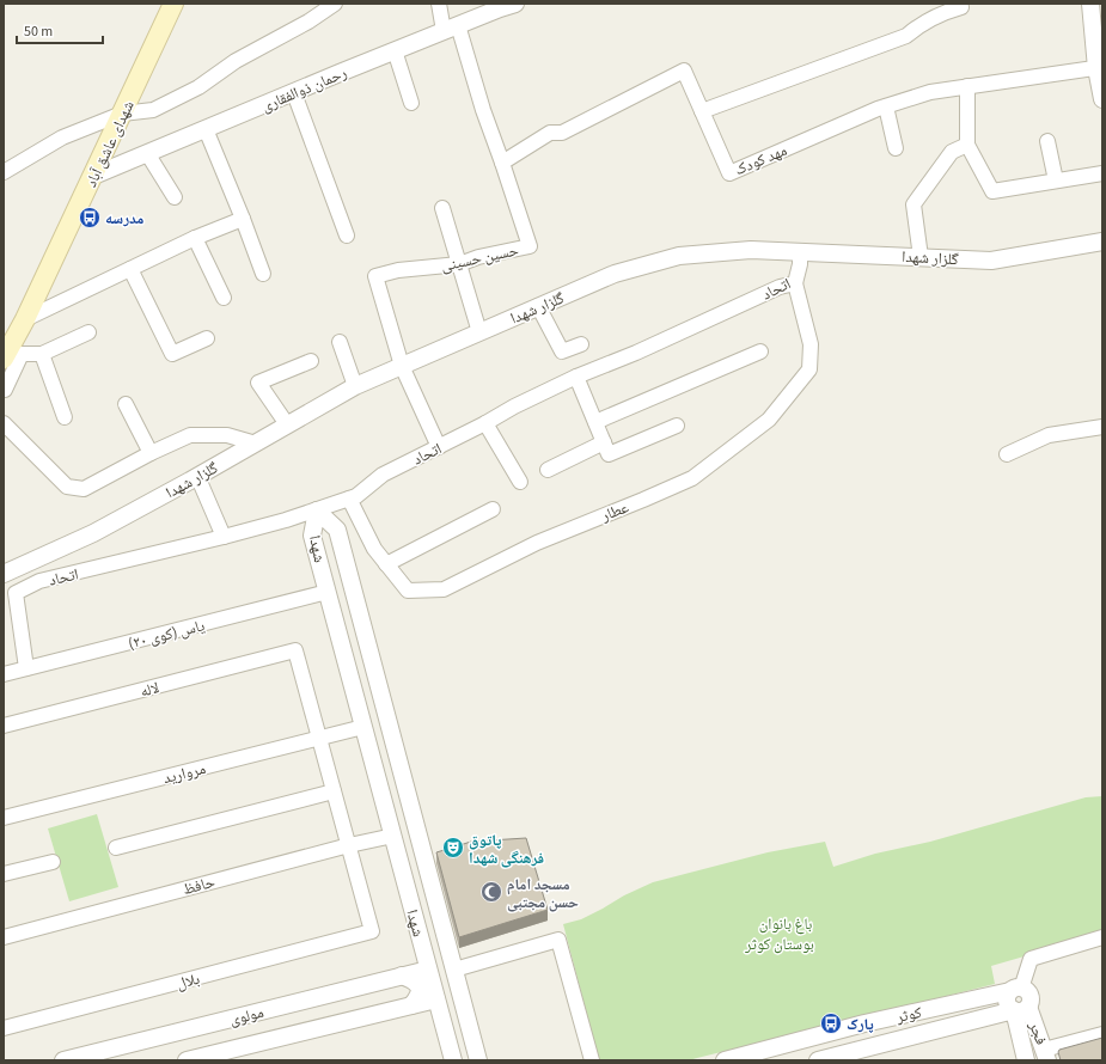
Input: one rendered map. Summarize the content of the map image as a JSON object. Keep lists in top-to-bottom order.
{
  "streets": {
    "main road": ["شهدای عاشق آباد"],
    "street": [
      "رحمان ذوالفقاری",
      "مهد کودک",
      "حسین حسینی",
      "گلزار شهدا",
      "اتحاد",
      "عطار",
      "شهدا",
      "یاس (کوی ۲۰)",
      "لاله",
      "مروارید",
      "حافظ",
      "بلال",
      "کوثر",
      "مولوی",
      "فجر"
    ]
  },
  "crossings": [
    ["رحمان ذوالفقاری", "شهدای عاشق آباد"],
    ["رحمان ذوالفقاری", "حسین حسینی"],
    ["مهد کودک", "حسین حسینی"],
    ["حسین حسینی", "گلزار شهدا"],
    ["گلزار شهدا", "اتحاد"],
    ["اتحاد", "عطار"],
    ["اتحاد", "شهدا"],
    ["شهدا", "یاس (کوی ۲۰)"],
    ["شهدا", "مروارید"],
    ["شهدا", "حافظ"],
    ["شهدا", "مولوی"],
    ["لاله", "مروارید"],
    ["حافظ", "بلال"],
    ["کوثر", "فجر"]
  ],
  "parks": ["باغ بانوان", "بوستان کوثر"],
  "places": {
    "bus stop": ["مدرسه", "پارک"],
    "theatre": ["پاتوق فرهنگی شهدا"],
    "mosque": ["مسجد امام حسن مجتبی"]
  },
  "scale_bar": "50 m"
}
